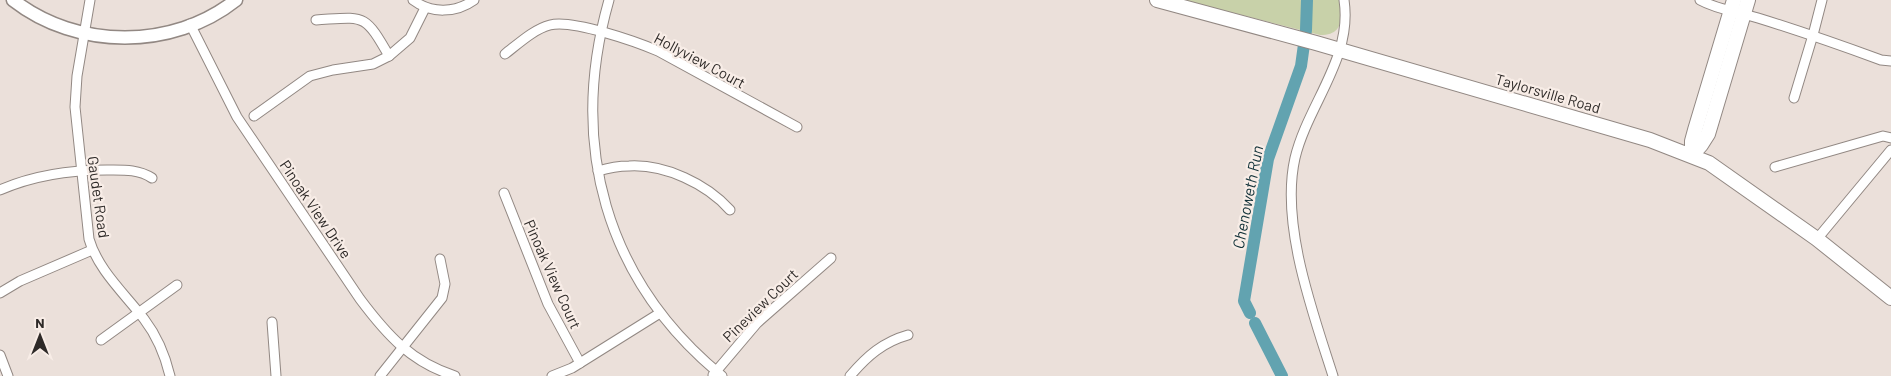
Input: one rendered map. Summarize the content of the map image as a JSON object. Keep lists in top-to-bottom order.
{
  "streets": {
    "main road": ["Taylorsville Road"],
    "street": [
      "Hollyview Court",
      "Gaudet Road",
      "Pinoak View Drive",
      "Pinoak View Court",
      "Pineview Court"
    ]
  },
  "water": ["Chenoweth Run"],
  "north": "top"
}
